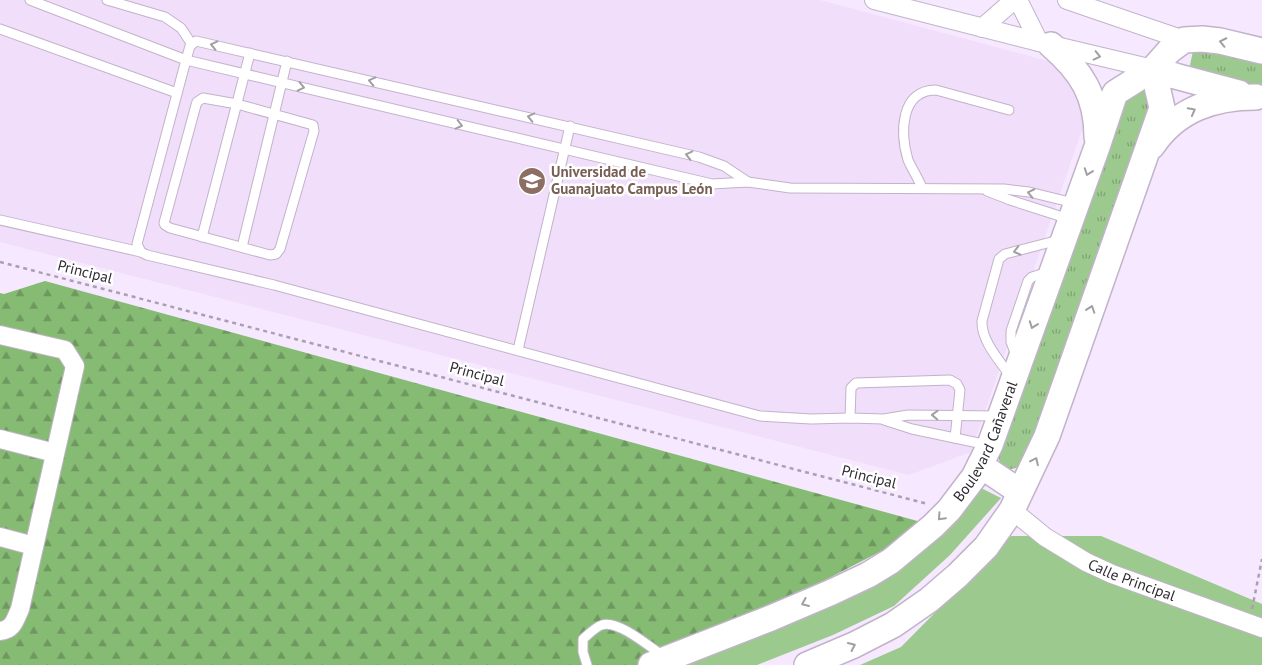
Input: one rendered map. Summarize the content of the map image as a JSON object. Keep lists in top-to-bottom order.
{
  "streets": {
    "street": ["Boulevard Cañaveral", "Calle Principal"],
    "path": ["Principal"]
  },
  "crossings": [
    ["Principal", "Boulevard Cañaveral"]
  ],
  "places": {
    "school or university": ["Universidad de Guanajuato Campus León"]
  }
}
